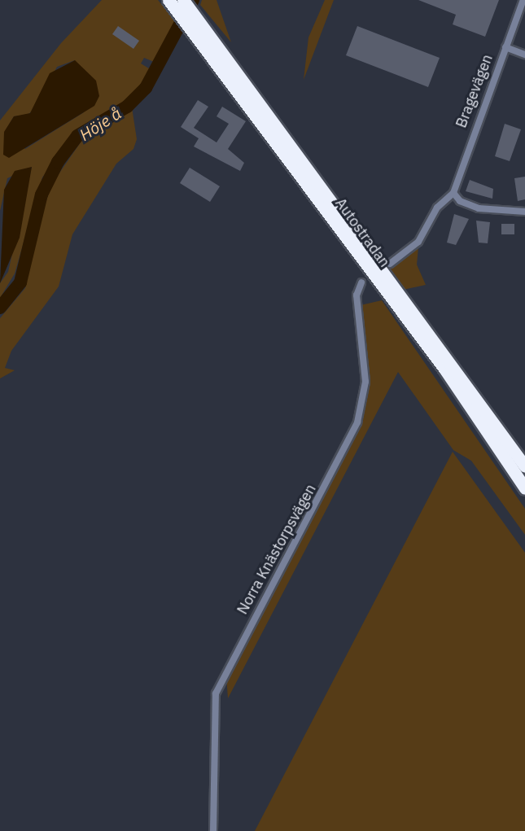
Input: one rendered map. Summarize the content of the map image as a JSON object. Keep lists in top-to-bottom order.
{
  "streets": {
    "highway": ["Autostradan"],
    "street": ["Bragevägen", "Norra Knästorpsvägen"]
  },
  "water": ["Höje å"]
}
